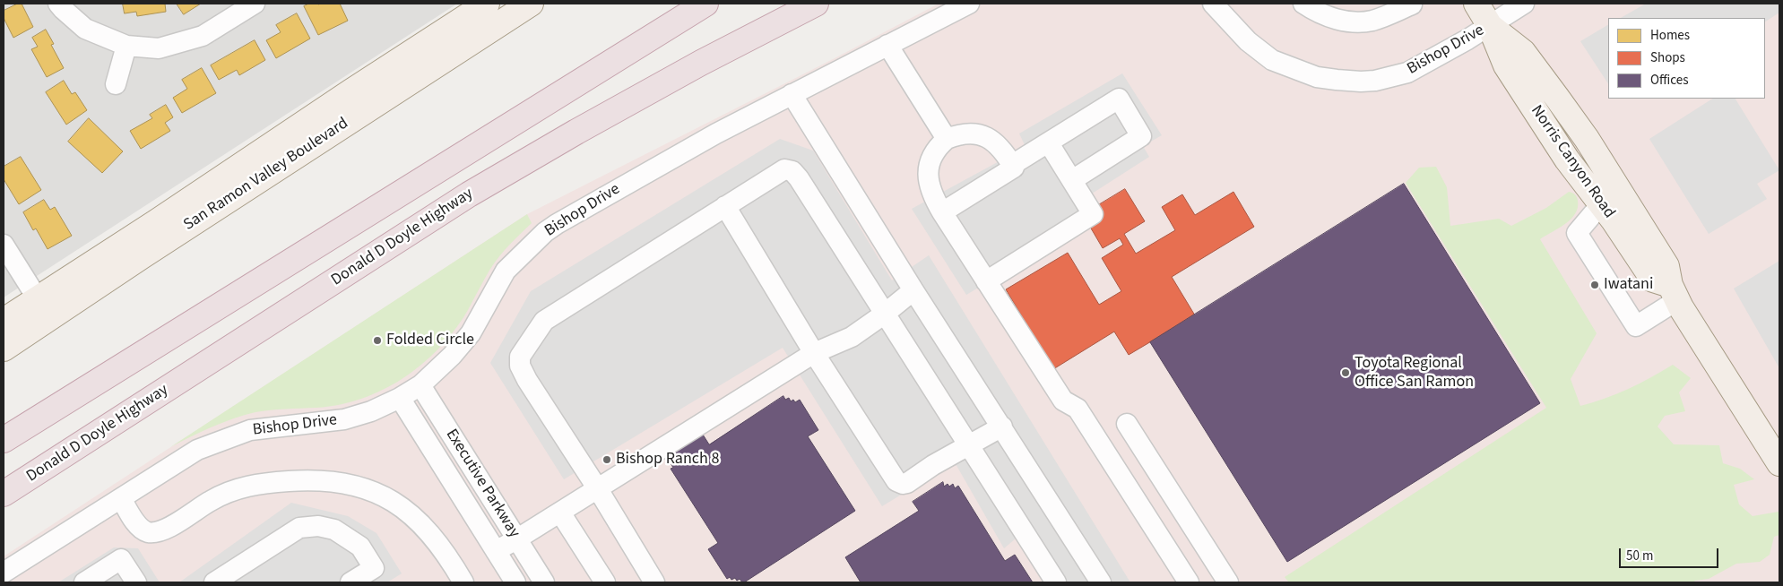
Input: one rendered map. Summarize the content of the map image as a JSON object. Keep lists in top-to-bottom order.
{
  "streets": {
    "highway": ["Donald D Doyle Highway"],
    "main road": ["Norris Canyon Road", "San Ramon Valley Boulevard"],
    "street": ["Bishop Drive", "Executive Parkway"]
  },
  "crossings": [
    ["Bishop Drive", "Norris Canyon Road"],
    ["Bishop Drive", "Executive Parkway"]
  ],
  "places": [
    "Iwatani",
    "Folded Circle",
    "Toyota Regional Office San Ramon",
    "Bishop Ranch 8"
  ],
  "legend": ["Homes", "Shops", "Offices"],
  "scale_bar": "50 m"
}
